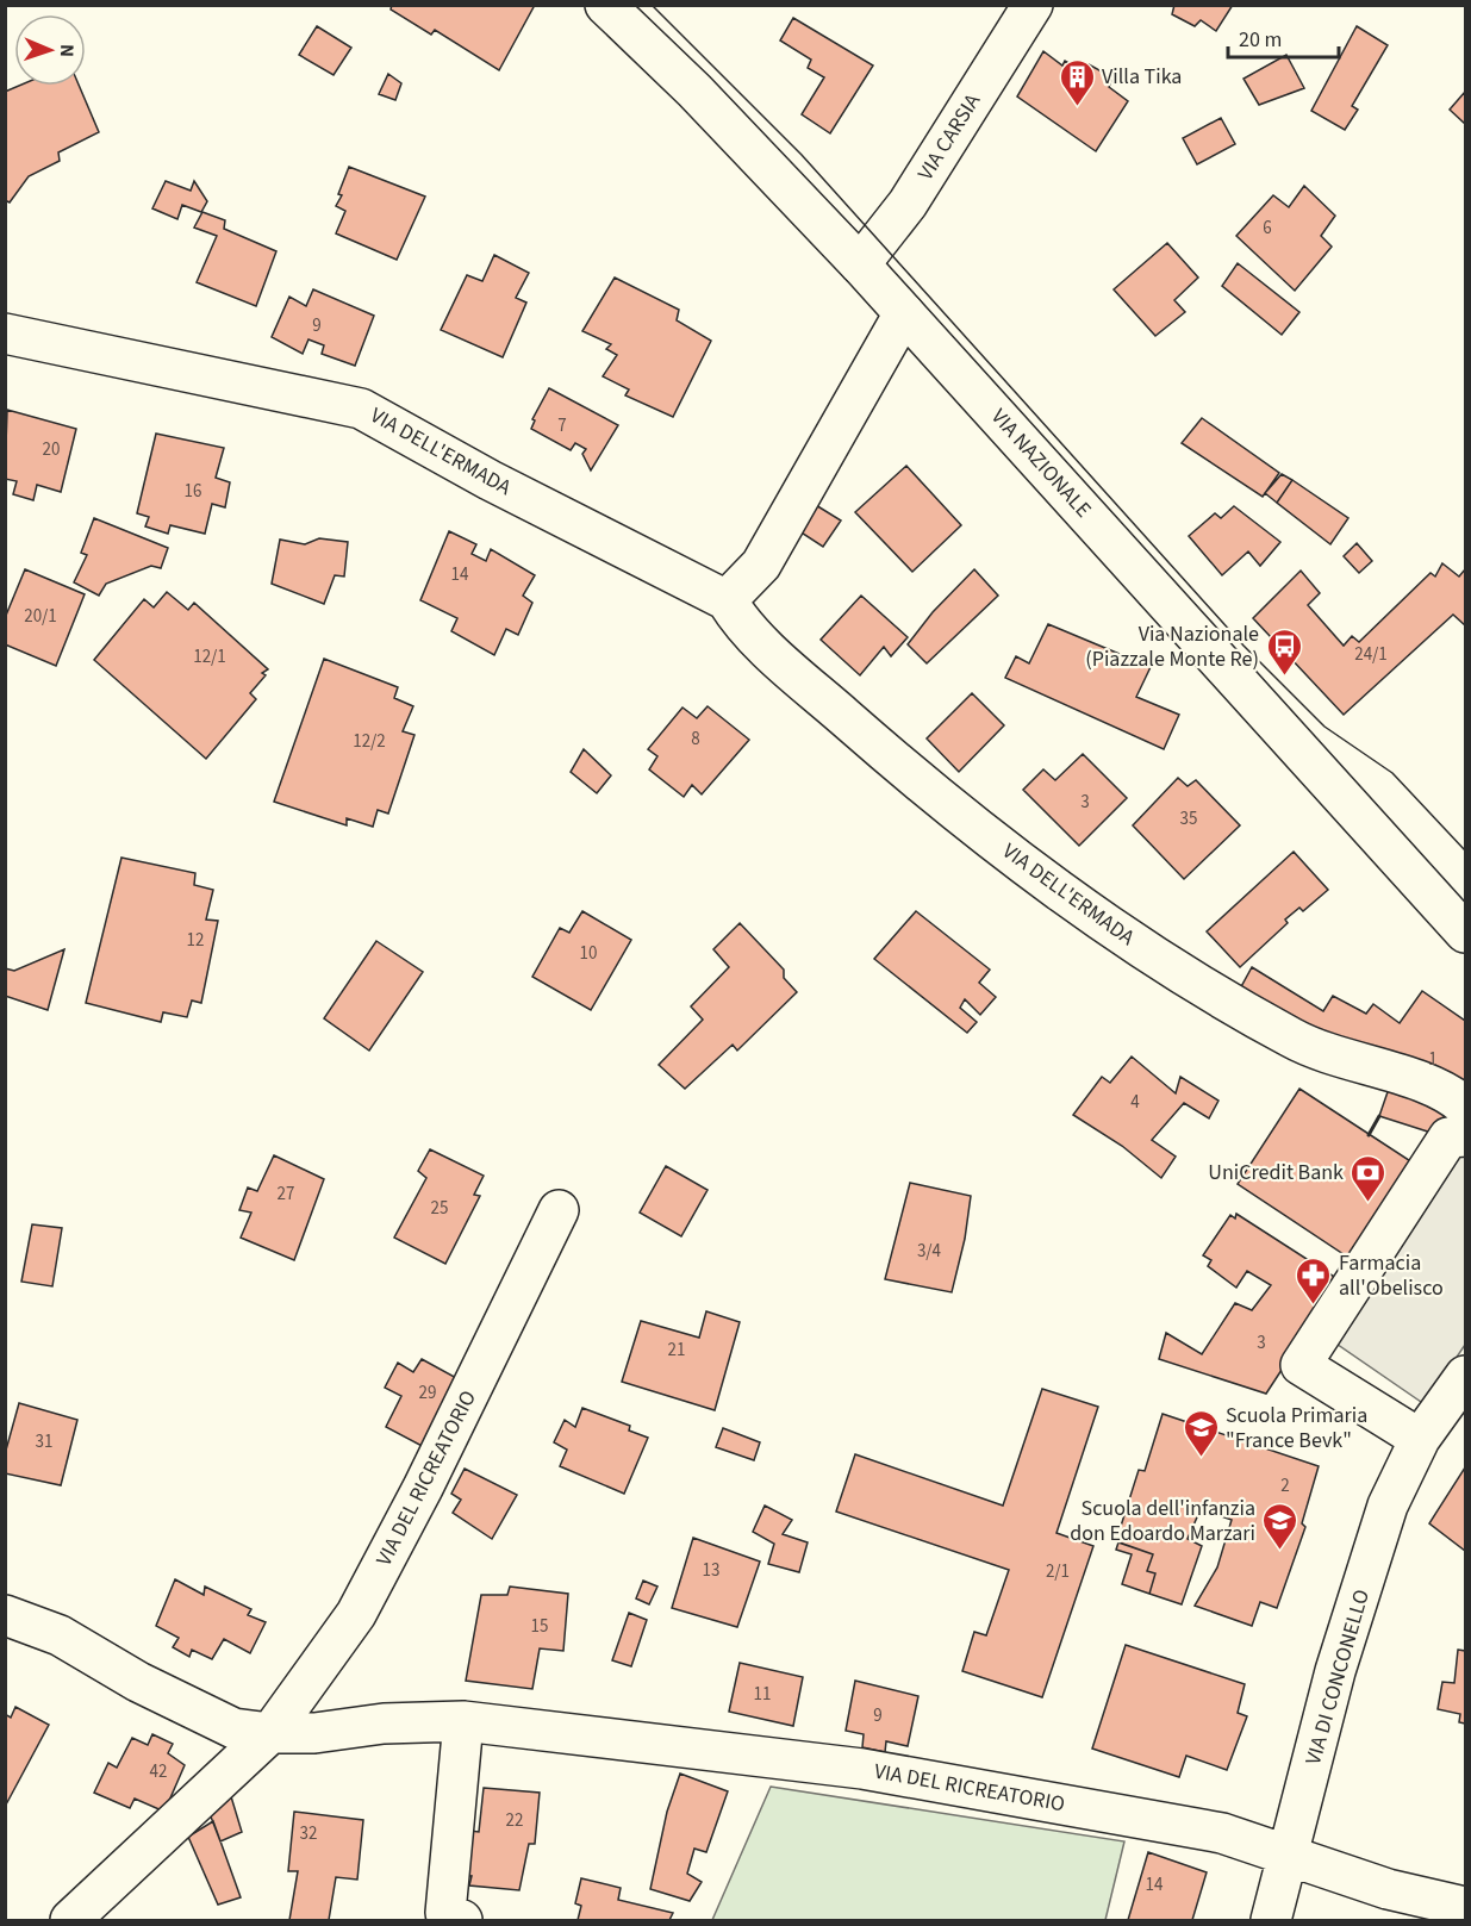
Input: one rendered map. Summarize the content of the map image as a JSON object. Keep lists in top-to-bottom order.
{
  "streets": {
    "street": [
      "VIA CARSIA",
      "VIA DELL'ERMADA",
      "VIA NAZIONALE",
      "VIA DEL RICREATORIO",
      "VIA DI CONCONELLO"
    ]
  },
  "crossings": [
    ["VIA CARSIA", "VIA NAZIONALE"],
    ["VIA DEL RICREATORIO", "VIA DI CONCONELLO"]
  ],
  "places": {
    "building": ["Villa Tika"],
    "bus stop": ["Via Nazionale (Piazzale Monte Re)"],
    "bank": ["UniCredit Bank"],
    "pharmacy": ["Farmacia all'Obelisco"],
    "school or university": ["Scuola Primaria \"France Bevk\"", "Scuola dell'infanzia don Edoardo Marzari"]
  },
  "house_numbers": [
    "6",
    "9",
    "7",
    "20",
    "16",
    "14",
    "20/1",
    "24/1",
    "12/1",
    "8",
    "12/2",
    "3",
    "35",
    "12",
    "10",
    "1",
    "4",
    "27",
    "25",
    "3/4",
    "3",
    "21",
    "29",
    "31",
    "2",
    "13",
    "2/1",
    "15",
    "11",
    "9",
    "42",
    "22",
    "32",
    "14"
  ],
  "scale_bar": "20 m",
  "north": "right"
}
